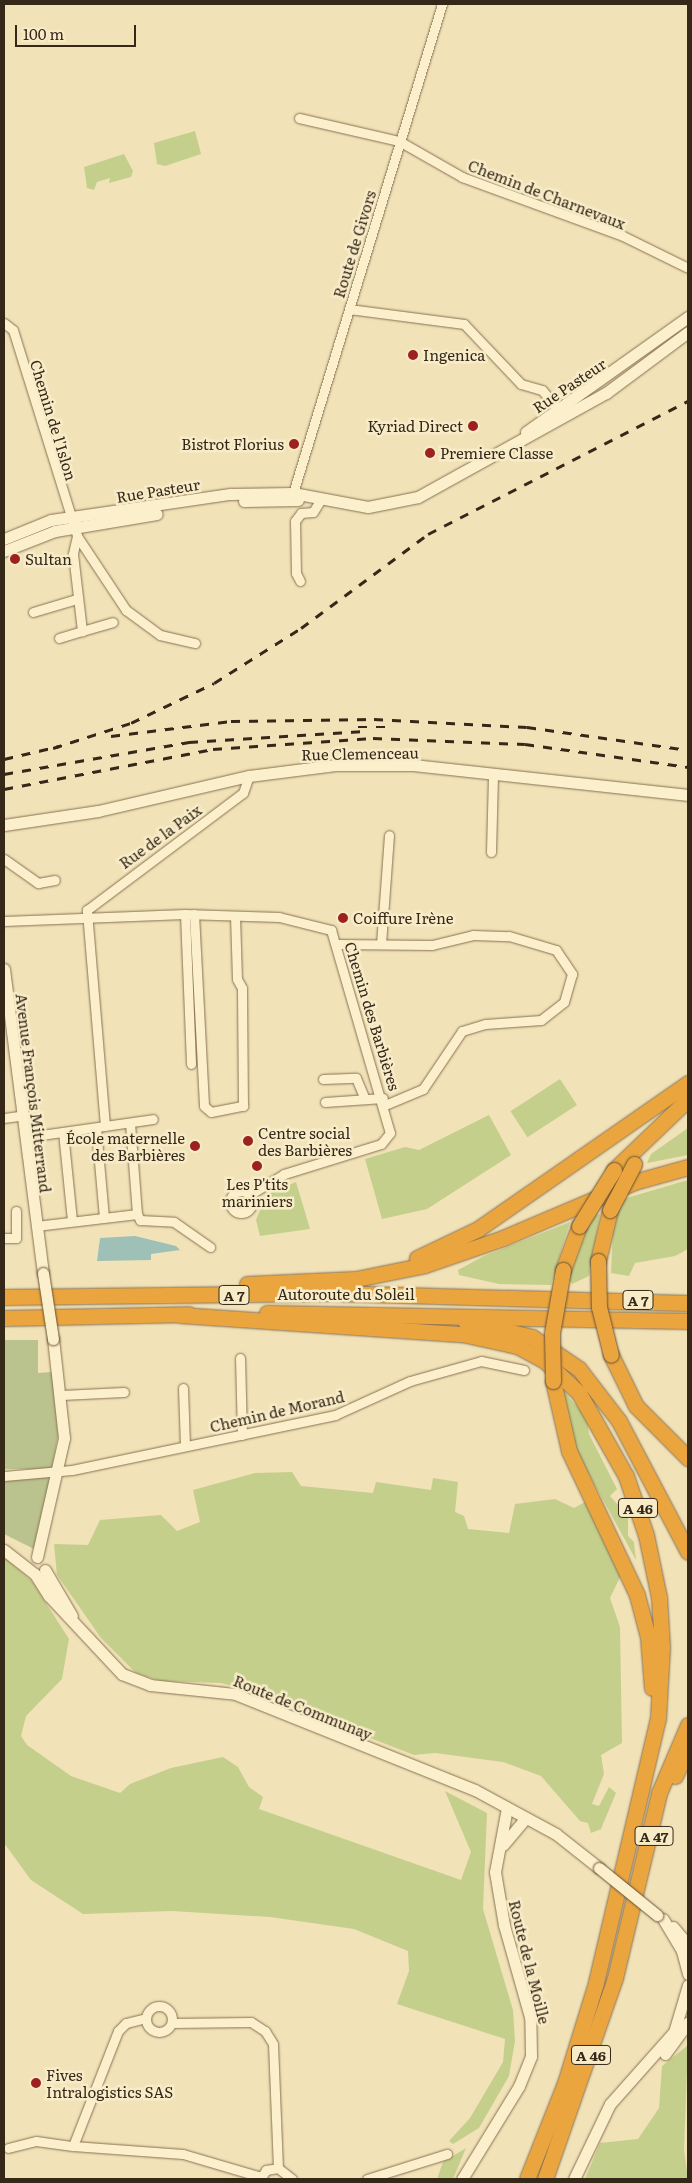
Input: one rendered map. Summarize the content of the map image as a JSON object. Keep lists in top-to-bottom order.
{
  "streets": {
    "highway": [
      "Autoroute du Soleil",
      "A 7",
      "A 46",
      "A 47"
    ],
    "street": [
      "Chemin de Charnevaux",
      "Route de Givors",
      "Rue Pasteur",
      "Chemin de l'Islon",
      "Rue Clemenceau",
      "Rue de la Paix",
      "Chemin des Barbières",
      "Avenue François Mitterrand",
      "Chemin de Morand",
      "Route de Communay",
      "Route de la Moille"
    ]
  },
  "crossings": [
    ["Chemin de Charnevaux", "Route de Givors"],
    ["Route de Givors", "Rue Pasteur"],
    ["Rue Pasteur", "Chemin de l'Islon"],
    ["Rue Clemenceau", "Rue de la Paix"],
    ["Rue de la Paix", "Chemin des Barbières"],
    ["Autoroute du Soleil", "A 46"],
    ["A 46", "A 47"],
    ["Route de Communay", "Route de la Moille"]
  ],
  "places": [
    "Ingenica",
    "Kyriad Direct",
    "Bistrot Florius",
    "Premiere Classe",
    "Sultan",
    "Coiffure Irène",
    "Centre social des Barbières",
    "École maternelle des Barbières",
    "Les P'tits mariniers",
    "Fives Intralogistics SAS"
  ],
  "scale_bar": "100 m"
}
